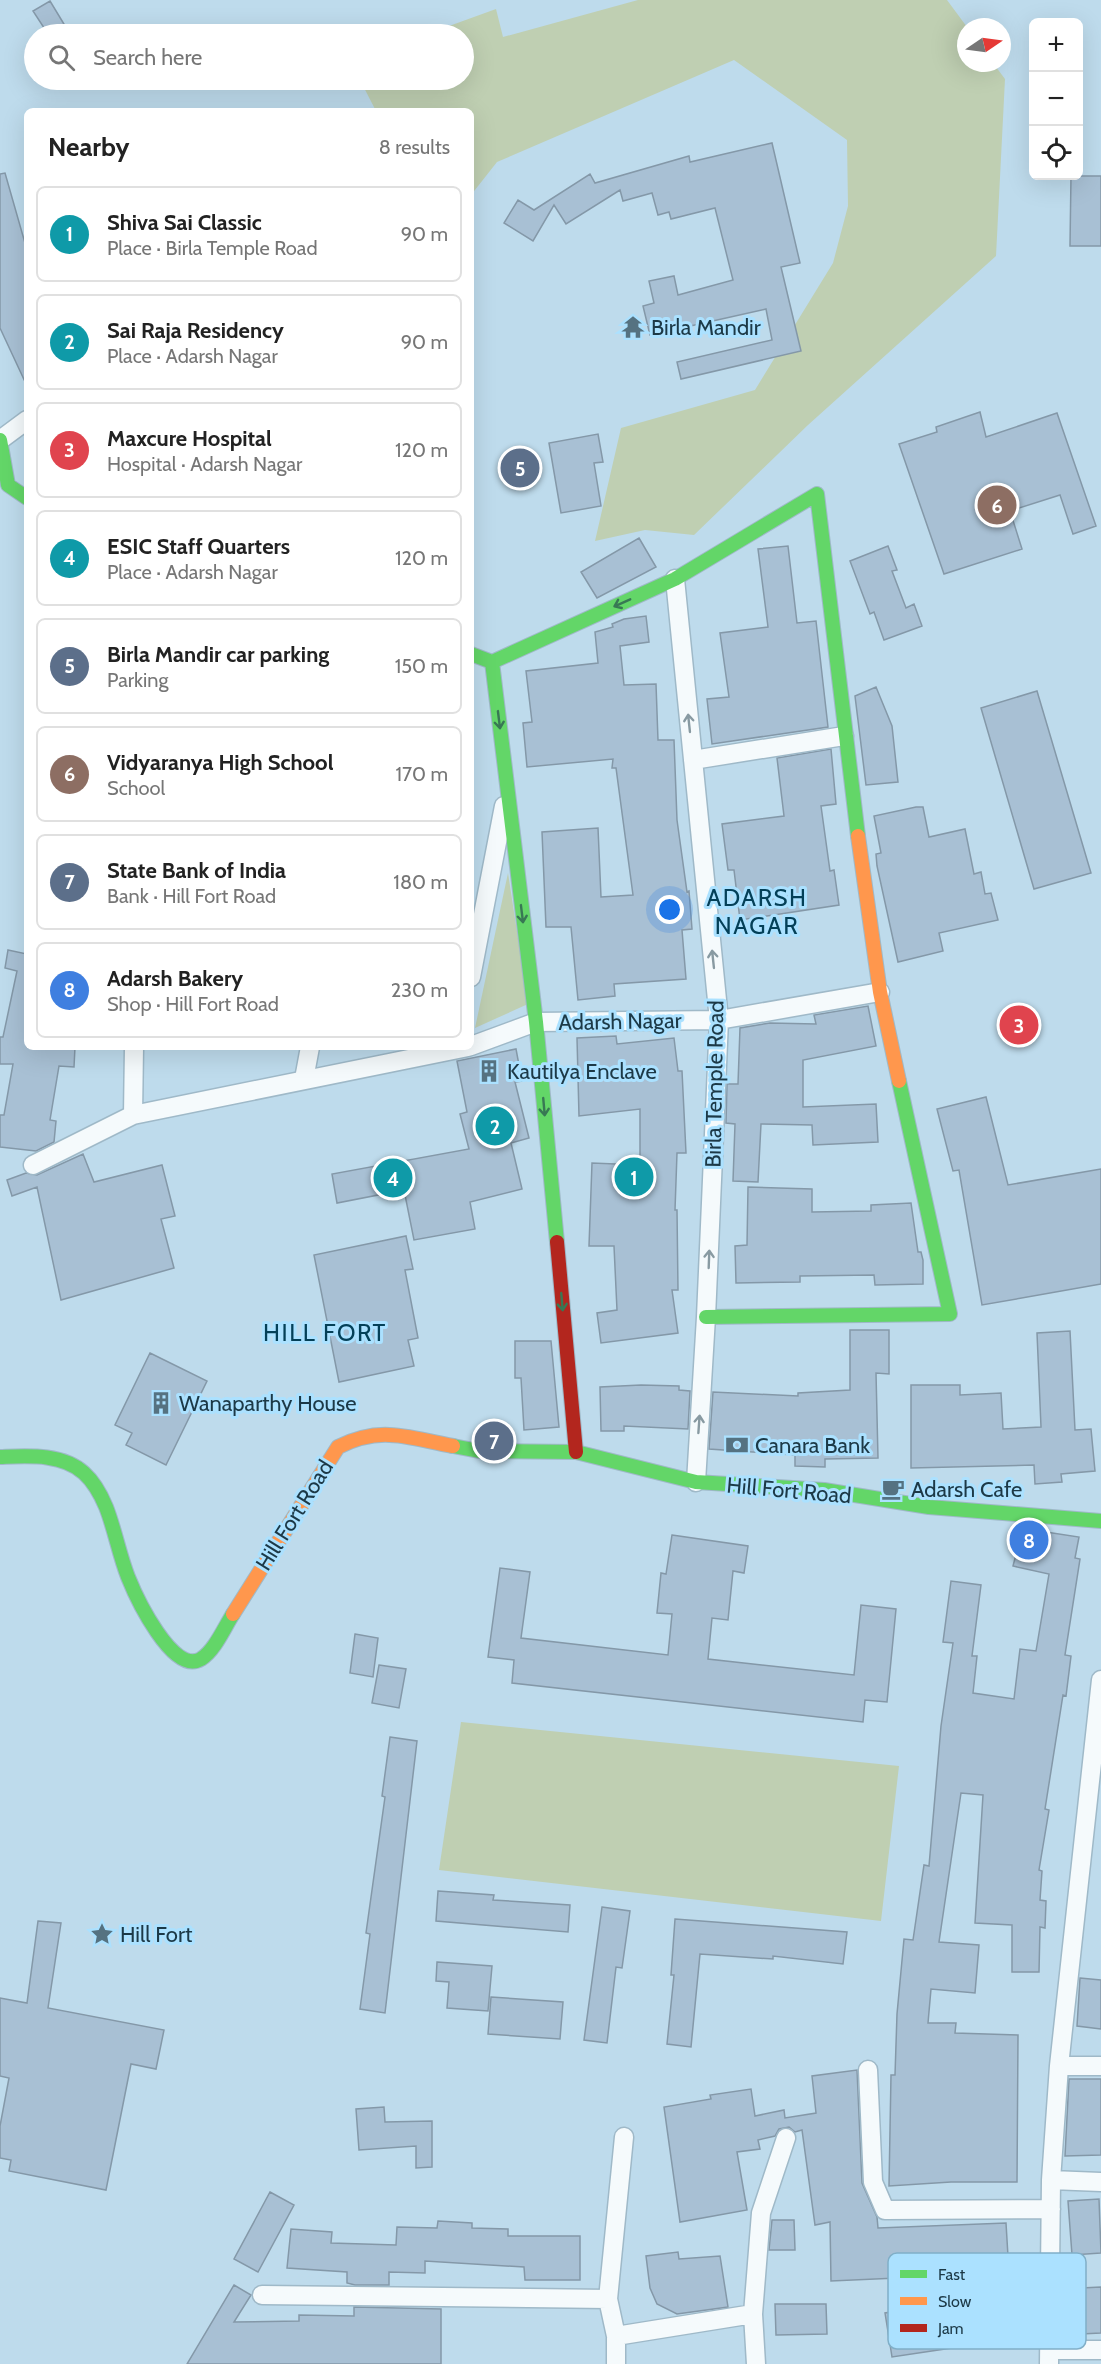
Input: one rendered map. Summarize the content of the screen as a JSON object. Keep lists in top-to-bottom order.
{
  "streets": {
    "street": ["Adarsh Nagar", "Birla Temple Road", "Hill Fort Road"]
  },
  "crossings": [
    ["Adarsh Nagar", "Birla Temple Road"],
    ["Birla Temple Road", "Hill Fort Road"]
  ],
  "districts": ["ADARSH NAGAR", "HILL FORT"],
  "places": {
    "temple": ["Birla Mandir"],
    "building": ["Kautilya Enclave", "Wanaparthy House"],
    "bank": ["Canara Bank"],
    "cafe": ["Adarsh Cafe"],
    "place": ["Hill Fort"]
  },
  "legend": ["Fast", "Slow", "Jam"],
  "north": "right",
  "page": {
    "map_buttons": ["+", "−"],
    "search": "Search here",
    "heading": ["Nearby", "8 results"],
    "list": [
      {
        "mark": "1",
        "name": "Shiva Sai Classic",
        "note": "Place · Birla Temple Road",
        "value": "90 m"
      },
      {
        "mark": "2",
        "name": "Sai Raja Residency",
        "note": "Place · Adarsh Nagar",
        "value": "90 m"
      },
      {
        "mark": "3",
        "name": "Maxcure Hospital",
        "note": "Hospital · Adarsh Nagar",
        "value": "120 m"
      },
      {
        "mark": "4",
        "name": "ESIC Staff Quarters",
        "note": "Place · Adarsh Nagar",
        "value": "120 m"
      },
      {
        "mark": "5",
        "name": "Birla Mandir car parking",
        "note": "Parking",
        "value": "150 m"
      },
      {
        "mark": "6",
        "name": "Vidyaranya High School",
        "note": "School",
        "value": "170 m"
      },
      {
        "mark": "7",
        "name": "State Bank of India",
        "note": "Bank · Hill Fort Road",
        "value": "180 m"
      },
      {
        "mark": "8",
        "name": "Adarsh Bakery",
        "note": "Shop · Hill Fort Road",
        "value": "230 m"
      }
    ],
    "pins": [
      "5",
      "6",
      "3",
      "2",
      "1",
      "4",
      "7",
      "8"
    ]
  }
}
